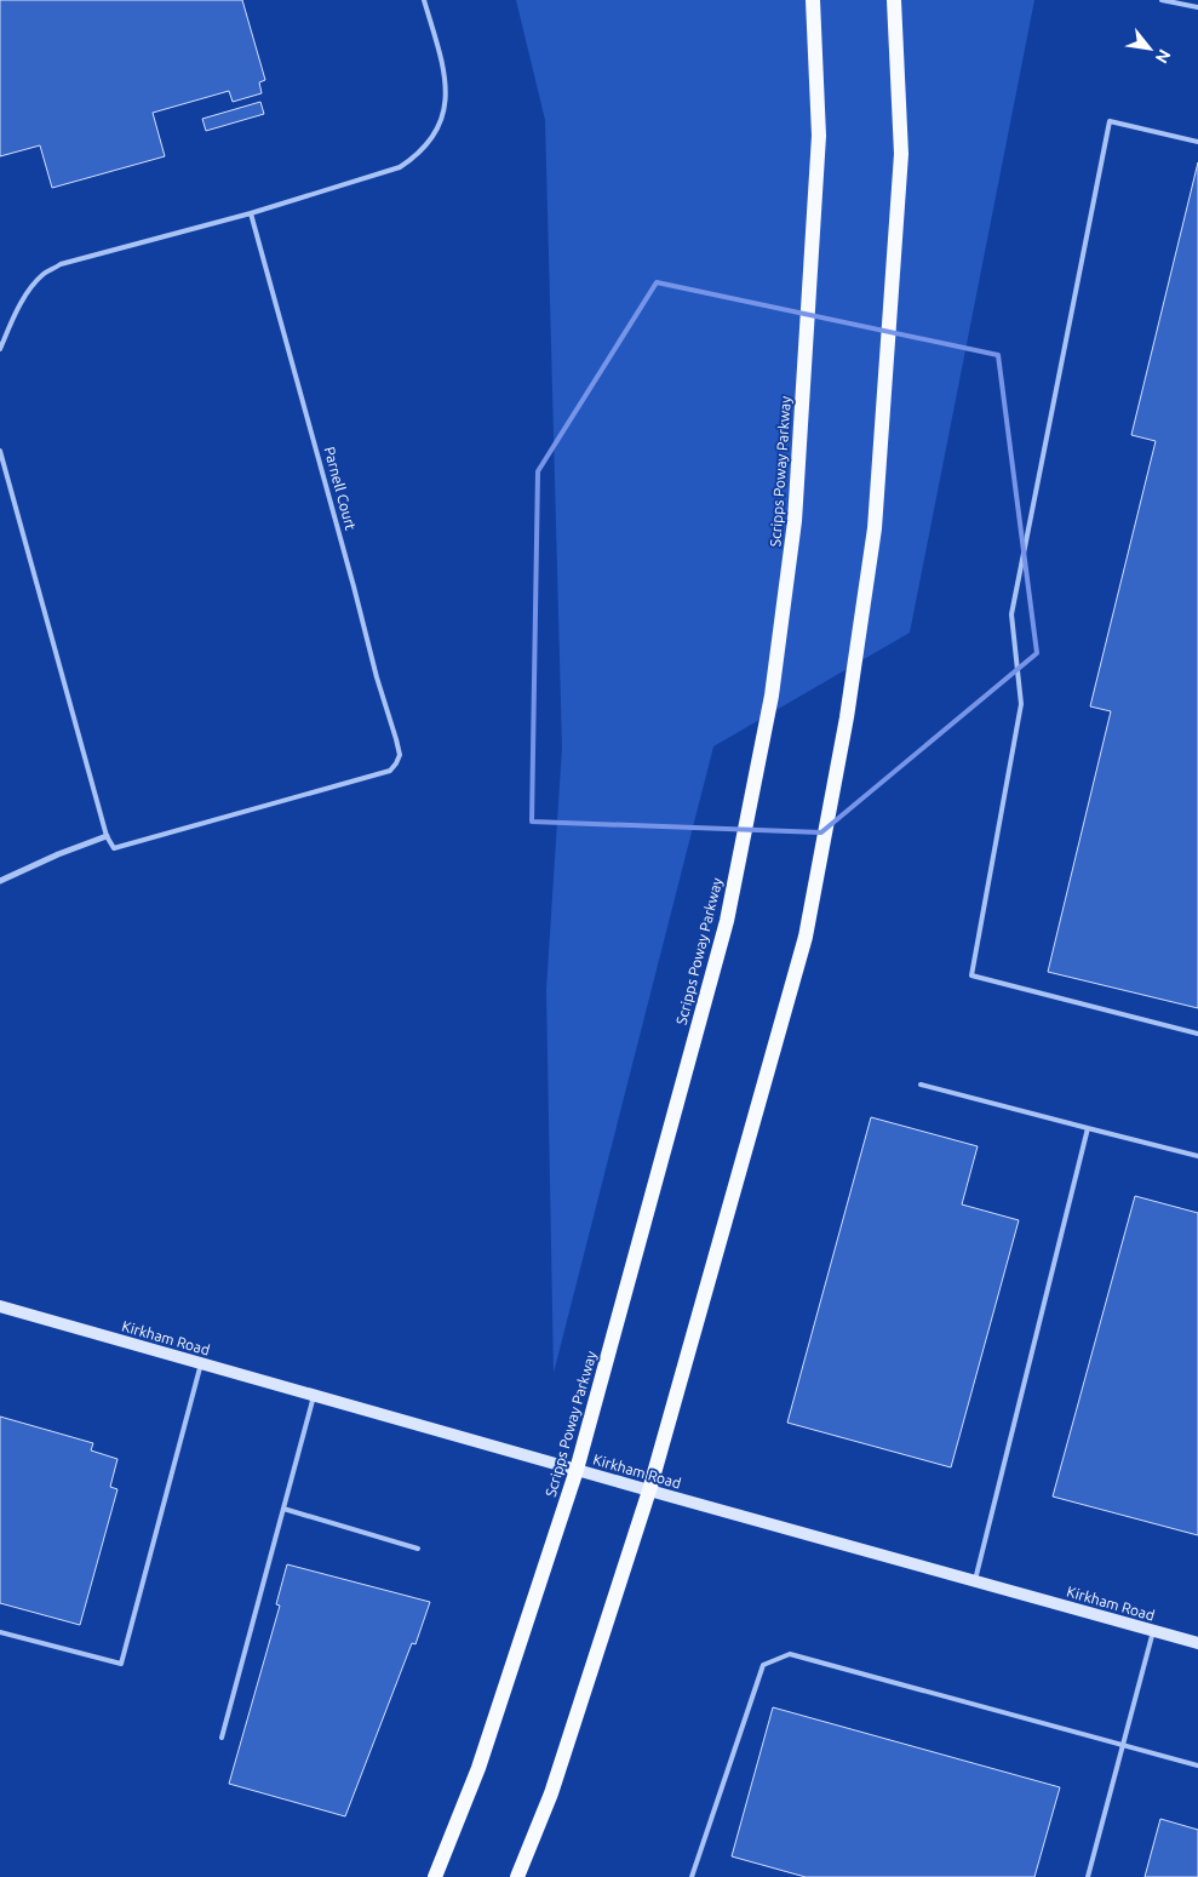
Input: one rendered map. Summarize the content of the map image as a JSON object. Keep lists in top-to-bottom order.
{
  "streets": {
    "main road": ["Scripps Poway Parkway", "Kirkham Road"],
    "lane": ["Parnell Court"]
  },
  "crossings": [
    ["Scripps Poway Parkway", "Kirkham Road"]
  ],
  "north": "bottom right"
}
